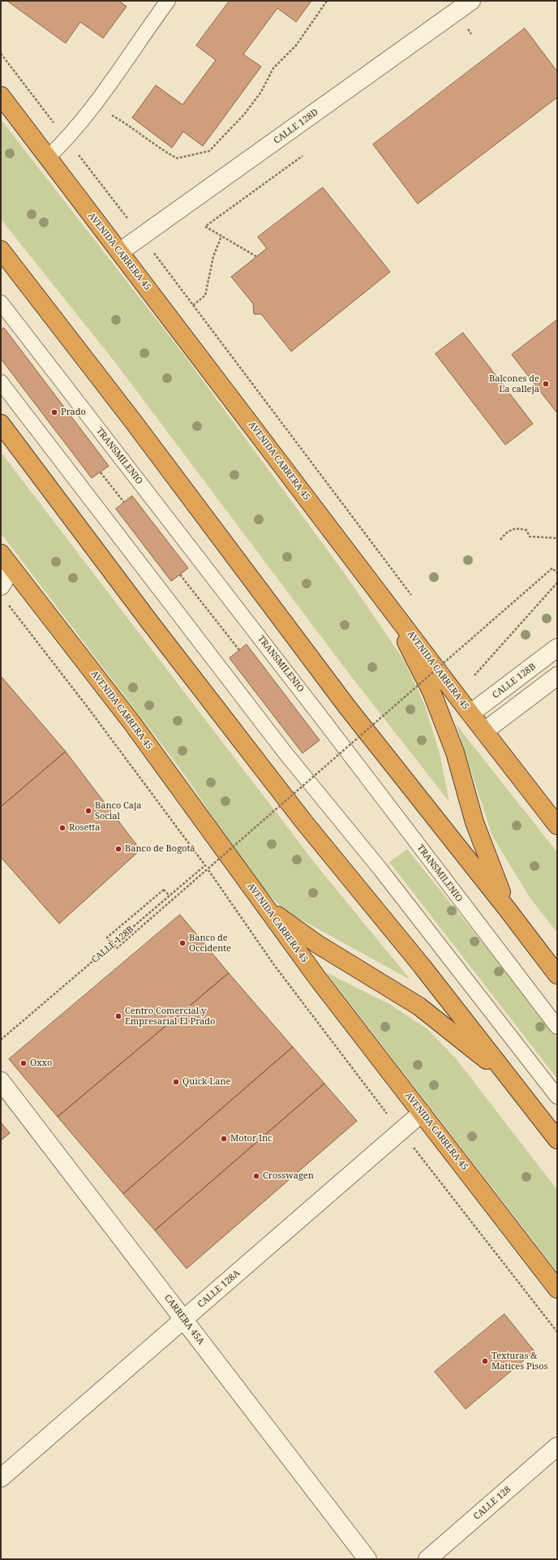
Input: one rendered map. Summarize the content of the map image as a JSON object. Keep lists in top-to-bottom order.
{
  "streets": {
    "highway": ["AVENIDA CARRERA 45"],
    "street": [
      "CALLE 128D",
      "CALLE 128B",
      "CALLE 128A",
      "CARRERA 45A",
      "CALLE 128"
    ],
    "lane": ["TRANSMILENIO"]
  },
  "crossings": [
    ["CALLE 128D", "AVENIDA CARRERA 45"],
    ["AVENIDA CARRERA 45", "CALLE 128B"],
    ["AVENIDA CARRERA 45", "CALLE 128A"],
    ["CALLE 128A", "CARRERA 45A"]
  ],
  "places": [
    "Balcones de La calleja",
    "Prado",
    "Banco Caja Social",
    "Rosetta",
    "Banco de Bogotá",
    "Banco de Occidente",
    "Centro Comercial y Empresarial El Prado",
    "Oxxo",
    "Quick Lane",
    "Motor Inc",
    "Crosswagen",
    "Texturas & Matices Pisos"
  ]
}
